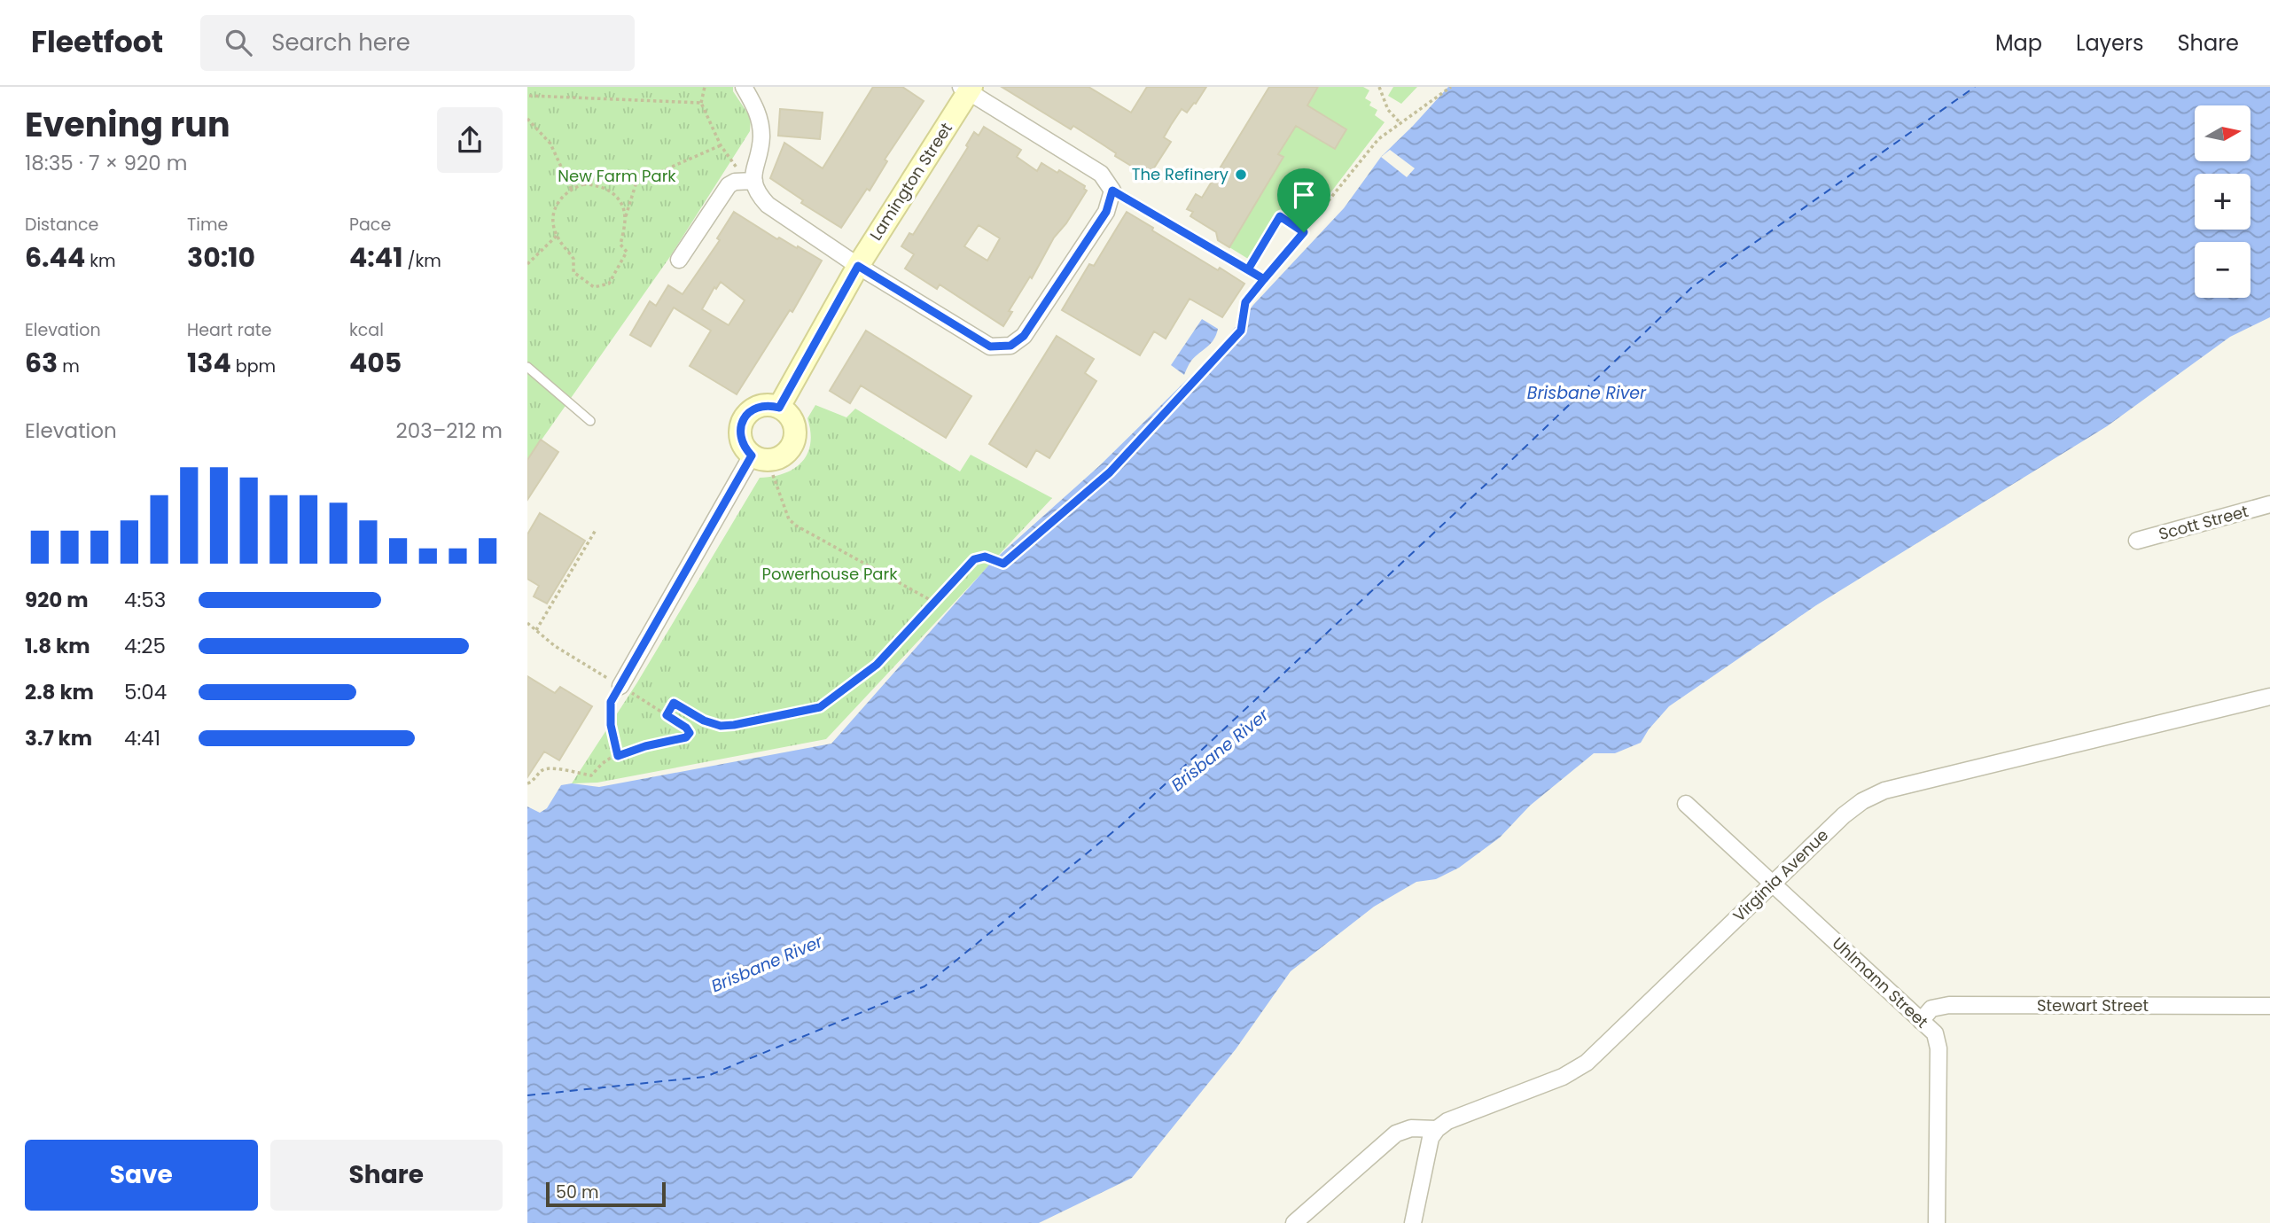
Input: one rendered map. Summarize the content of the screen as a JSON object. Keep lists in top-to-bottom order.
{
  "streets": {
    "street": [
      "Lamington Street",
      "Scott Street",
      "Virginia Avenue",
      "Uhlmann Street",
      "Stewart Street"
    ]
  },
  "crossings": [
    ["Virginia Avenue", "Uhlmann Street"],
    ["Uhlmann Street", "Stewart Street"]
  ],
  "water": ["Brisbane River"],
  "parks": ["New Farm Park", "Powerhouse Park"],
  "places": ["The Refinery"],
  "scale_bar": "50 m",
  "north": "right",
  "page": {
    "header": "Fleetfoot",
    "search": "Search here",
    "nav": ["Map", "Layers", "Share"],
    "heading": ["Evening run", "18:35 · 7 × 920 m"],
    "map_buttons": ["+", "−"],
    "stats": [
      ["Distance", "6.44 km"],
      ["Time", "30:10"],
      ["Pace", "4:41 /km"],
      ["Elevation", "63 m"],
      ["Heart rate", "134 bpm"],
      ["kcal", "405"]
    ],
    "chart": ["Elevation", "203–212 m"],
    "list": [
      {
        "name": "920 m",
        "note": "4:53"
      },
      {
        "name": "1.8 km",
        "note": "4:25"
      },
      {
        "name": "2.8 km",
        "note": "5:04"
      },
      {
        "name": "3.7 km",
        "note": "4:41"
      }
    ],
    "buttons": ["Save", "Share"],
    "scale": "50 m"
  }
}
